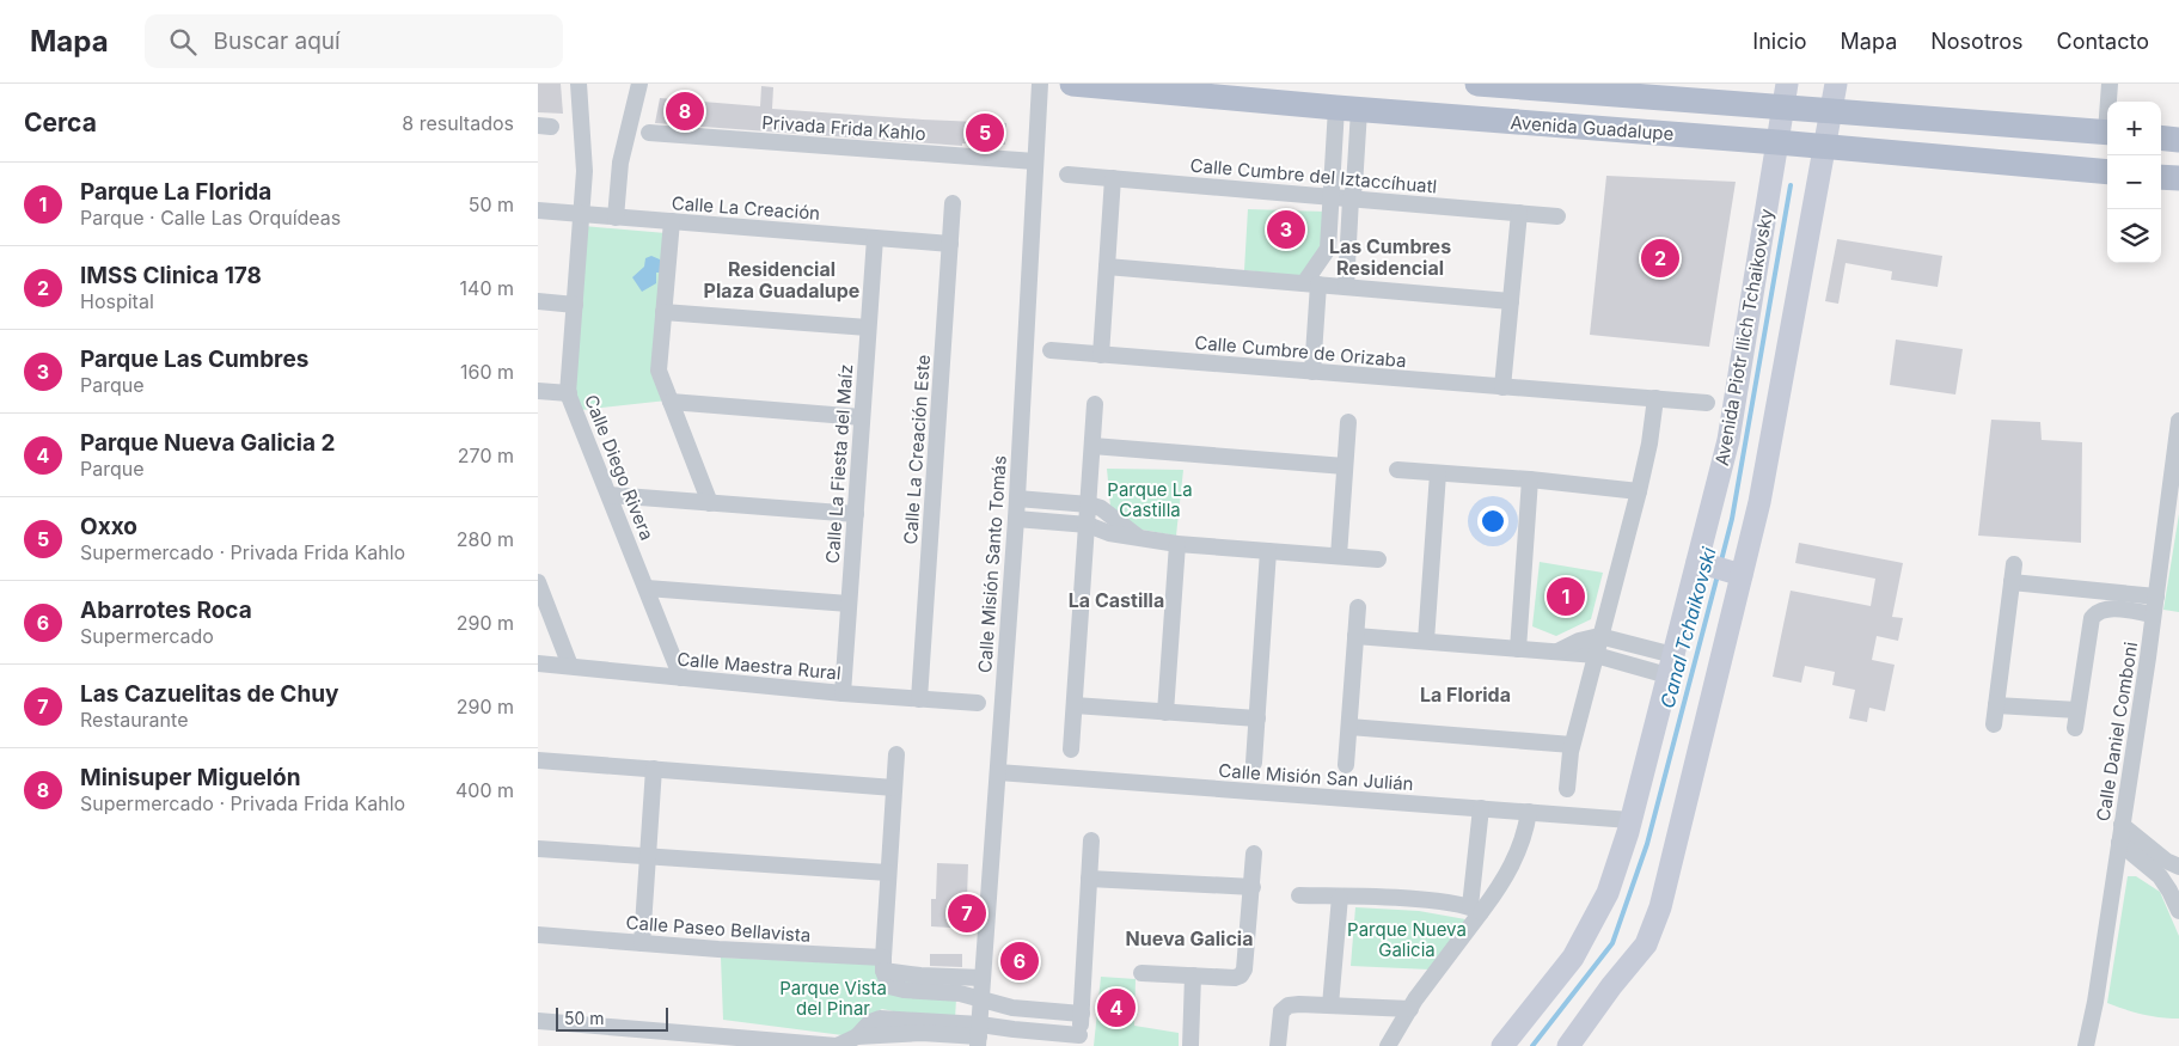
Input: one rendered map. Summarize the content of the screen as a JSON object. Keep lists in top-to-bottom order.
{
  "streets": {
    "main road": ["Avenida Guadalupe"],
    "street": [
      "Privada Frida Kahlo",
      "Calle Cumbre del Iztaccíhuatl",
      "Calle La Creación",
      "Avenida Piotr Ilich Tchaikovsky",
      "Calle Cumbre de Orizaba",
      "Calle La Creación Este",
      "Calle La Fiesta del Maíz",
      "Calle Diego Rivera",
      "Calle Misión Santo Tomás",
      "Calle Maestra Rural",
      "Calle Daniel Comboni",
      "Calle Misión San Julián",
      "Calle Paseo Bellavista"
    ]
  },
  "crossings": [
    ["Privada Frida Kahlo", "Calle Misión Santo Tomás"],
    ["Avenida Guadalupe", "Avenida Piotr Ilich Tchaikovsky"],
    ["Calle La Creación", "Calle La Creación Este"],
    ["Calle La Creación", "Calle La Fiesta del Maíz"],
    ["Calle La Creación", "Calle Diego Rivera"],
    ["Avenida Piotr Ilich Tchaikovsky", "Calle Misión San Julián"],
    ["Calle La Creación Este", "Calle Maestra Rural"],
    ["Calle La Fiesta del Maíz", "Calle Maestra Rural"],
    ["Calle Diego Rivera", "Calle Maestra Rural"],
    ["Calle Misión Santo Tomás", "Calle Misión San Julián"],
    ["Calle Misión Santo Tomás", "Calle Paseo Bellavista"]
  ],
  "districts": [
    "Las Cumbres Residencial",
    "Residencial Plaza Guadalupe",
    "La Castilla",
    "La Florida",
    "Nueva Galicia"
  ],
  "water": ["Canal Tchaikovski"],
  "parks": ["Parque La Castilla", "Parque Nueva Galicia", "Parque Vista del Pinar"],
  "scale_bar": "50 m",
  "page": {
    "header": "Mapa",
    "search": "Buscar aquí",
    "nav": [
      "Inicio",
      "Mapa",
      "Nosotros",
      "Contacto"
    ],
    "heading": ["Cerca", "8 resultados"],
    "pins": [
      "8",
      "5",
      "3",
      "2",
      "1",
      "7",
      "6",
      "4"
    ],
    "map_buttons": ["+", "−"],
    "list": [
      {
        "mark": "1",
        "name": "Parque La Florida",
        "note": "Parque · Calle Las Orquídeas",
        "value": "50 m"
      },
      {
        "mark": "2",
        "name": "IMSS Clinica 178",
        "note": "Hospital",
        "value": "140 m"
      },
      {
        "mark": "3",
        "name": "Parque Las Cumbres",
        "note": "Parque",
        "value": "160 m"
      },
      {
        "mark": "4",
        "name": "Parque Nueva Galicia 2",
        "note": "Parque",
        "value": "270 m"
      },
      {
        "mark": "5",
        "name": "Oxxo",
        "note": "Supermercado · Privada Frida Kahlo",
        "value": "280 m"
      },
      {
        "mark": "6",
        "name": "Abarrotes Roca",
        "note": "Supermercado",
        "value": "290 m"
      },
      {
        "mark": "7",
        "name": "Las Cazuelitas de Chuy",
        "note": "Restaurante",
        "value": "290 m"
      },
      {
        "mark": "8",
        "name": "Minisuper Miguelón",
        "note": "Supermercado · Privada Frida Kahlo",
        "value": "400 m"
      }
    ],
    "scale": "50 m"
  }
}
